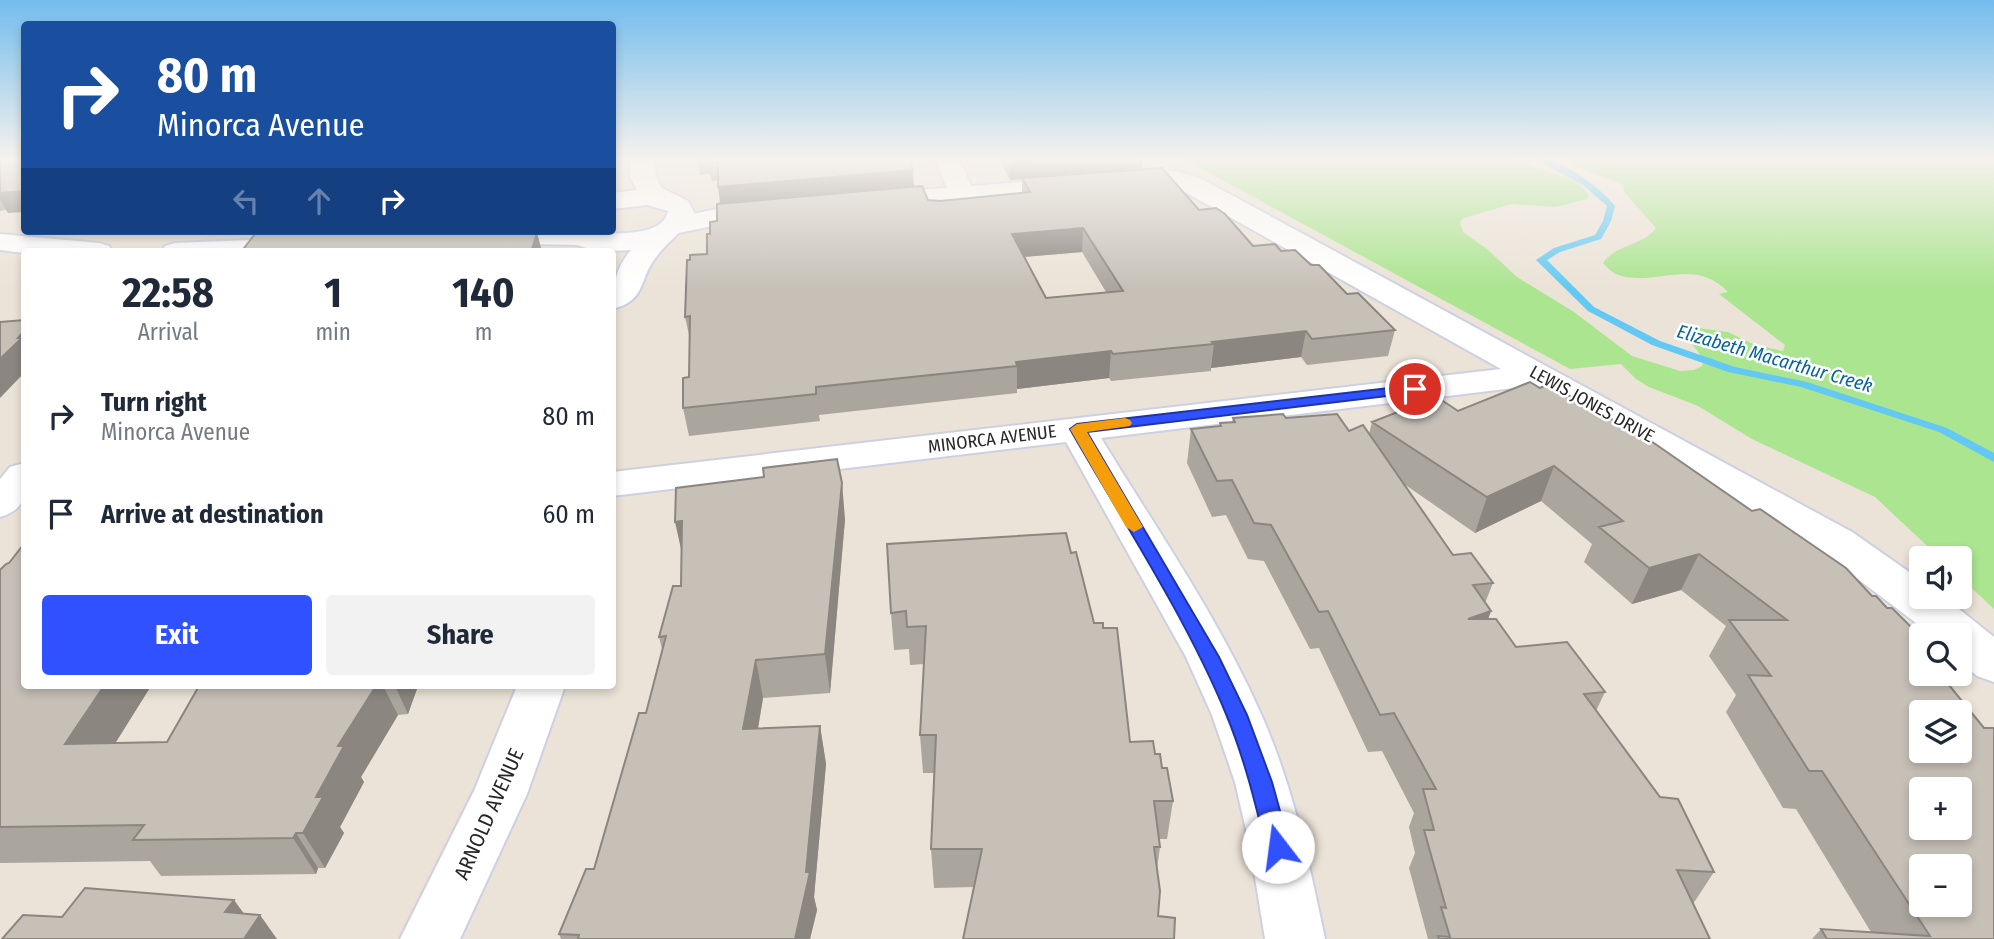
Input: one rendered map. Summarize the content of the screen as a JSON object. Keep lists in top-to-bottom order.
{
  "streets": {
    "street": ["LEWIS JONES DRIVE", "MINORCA AVENUE", "ARNOLD AVENUE"]
  },
  "crossings": [
    ["LEWIS JONES DRIVE", "MINORCA AVENUE"]
  ],
  "water": ["Elizabeth Macarthur Creek"],
  "page": {
    "turn": ["80 m", "Minorca Avenue"],
    "eta": [
      "22:58",
      "Arrival",
      "1",
      "min",
      "140",
      "m"
    ],
    "list": [
      {
        "name": "Turn right",
        "note": "Minorca Avenue",
        "value": "80 m"
      },
      {
        "name": "Arrive at destination",
        "value": "60 m"
      }
    ],
    "map_buttons": ["+", "−"],
    "buttons": ["Exit", "Share"]
  }
}
